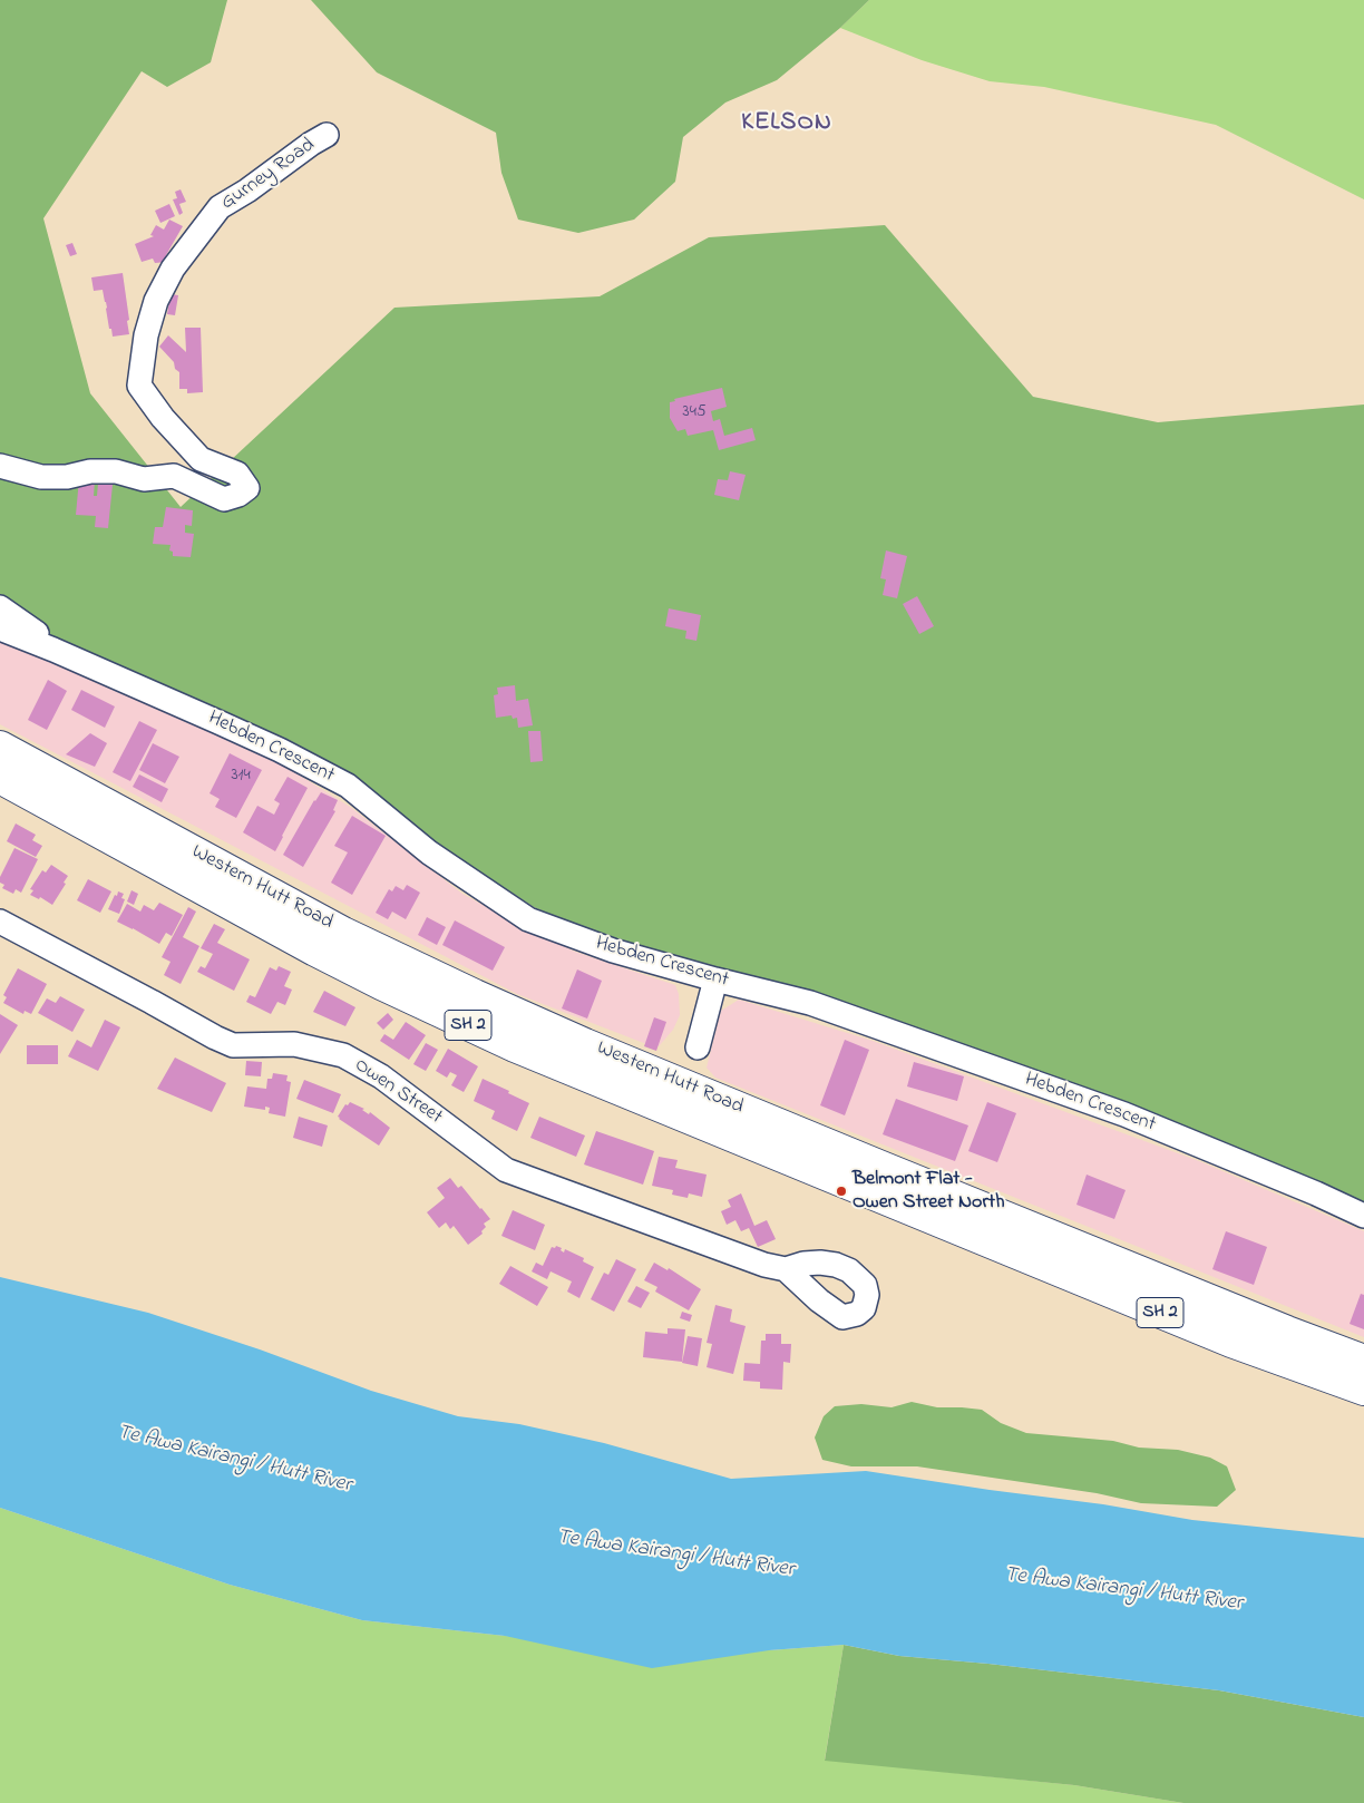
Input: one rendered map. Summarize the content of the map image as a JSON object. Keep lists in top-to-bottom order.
{
  "streets": {
    "highway": ["Western Hutt Road", "SH 2"],
    "street": ["Gurney Road", "Hebden Crescent", "Owen Street"]
  },
  "districts": ["KELSON"],
  "water": ["Te Awa Kairangi / Hutt River"],
  "places": ["Belmont Flat - Owen Street North"],
  "house_numbers": ["345", "314"]
}
